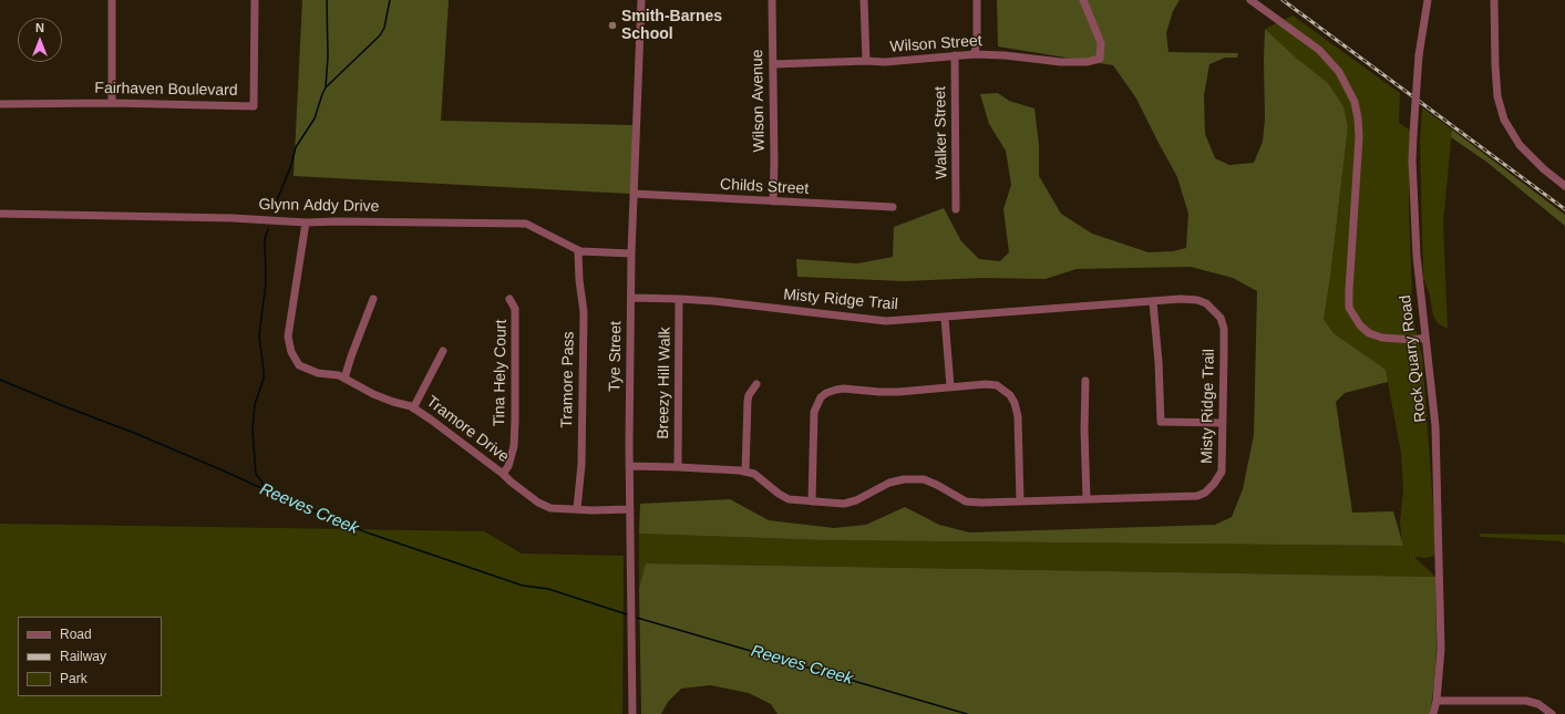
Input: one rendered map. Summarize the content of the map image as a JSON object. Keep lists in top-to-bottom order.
{
  "streets": {
    "street": [
      "Wilson Street",
      "Fairhaven Boulevard",
      "Wilson Avenue",
      "Walker Street",
      "Childs Street",
      "Glynn Addy Drive",
      "Misty Ridge Trail",
      "Tye Street",
      "Rock Quarry Road",
      "Tina Hely Court",
      "Tramore Pass",
      "Breezy Hill Walk",
      "Tramore Drive"
    ]
  },
  "crossings": [
    ["Wilson Street", "Wilson Avenue"],
    ["Wilson Street", "Walker Street"],
    ["Wilson Avenue", "Childs Street"],
    ["Childs Street", "Tye Street"],
    ["Glynn Addy Drive", "Tye Street"],
    ["Glynn Addy Drive", "Tramore Pass"],
    ["Glynn Addy Drive", "Tramore Drive"],
    ["Misty Ridge Trail", "Tye Street"],
    ["Misty Ridge Trail", "Breezy Hill Walk"],
    ["Tye Street", "Tramore Drive"],
    ["Tina Hely Court", "Tramore Drive"],
    ["Tramore Pass", "Tramore Drive"]
  ],
  "water": ["Reeves Creek"],
  "places": ["Smith-Barnes School"],
  "legend": ["Road", "Railway", "Park"],
  "north": "top"
}
